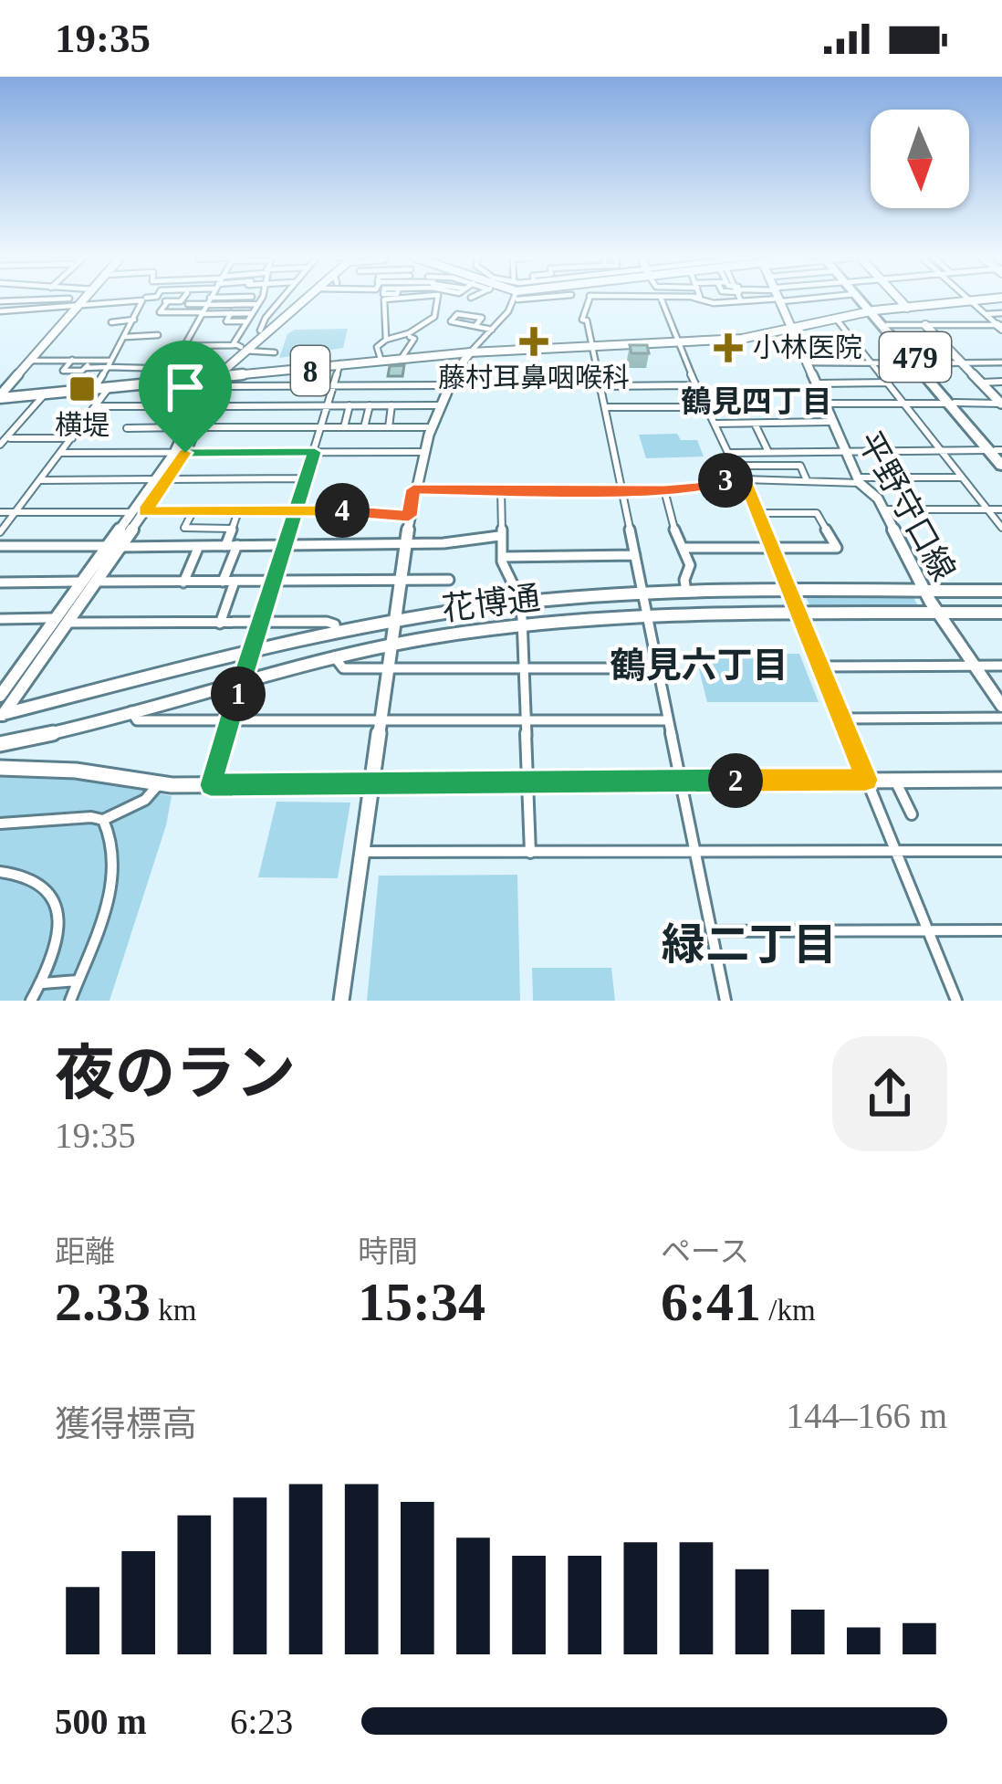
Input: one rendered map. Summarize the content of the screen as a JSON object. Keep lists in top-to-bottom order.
{
  "streets": {
    "highway": ["479"],
    "main road": ["8"],
    "street": ["平野守口線", "花博通"]
  },
  "crossings": [
    ["479", "8"],
    ["8", "平野守口線"],
    ["平野守口線", "花博通"]
  ],
  "districts": ["鶴見四丁目", "鶴見六丁目", "緑二丁目"],
  "places": {
    "health": ["藤村耳鼻咽喉科", "小林医院"],
    "transit": ["横堤"]
  },
  "north": "bottom",
  "page": {
    "status": "19:35",
    "pins": [
      "3",
      "4",
      "1",
      "2"
    ],
    "heading": ["夜のラン", "19:35"],
    "stats": [
      ["距離", "2.33 km"],
      ["時間", "15:34"],
      ["ペース", "6:41 /km"]
    ],
    "chart": ["獲得標高", "144–166 m"],
    "list": [
      {
        "name": "500 m",
        "note": "6:23"
      }
    ]
  }
}
